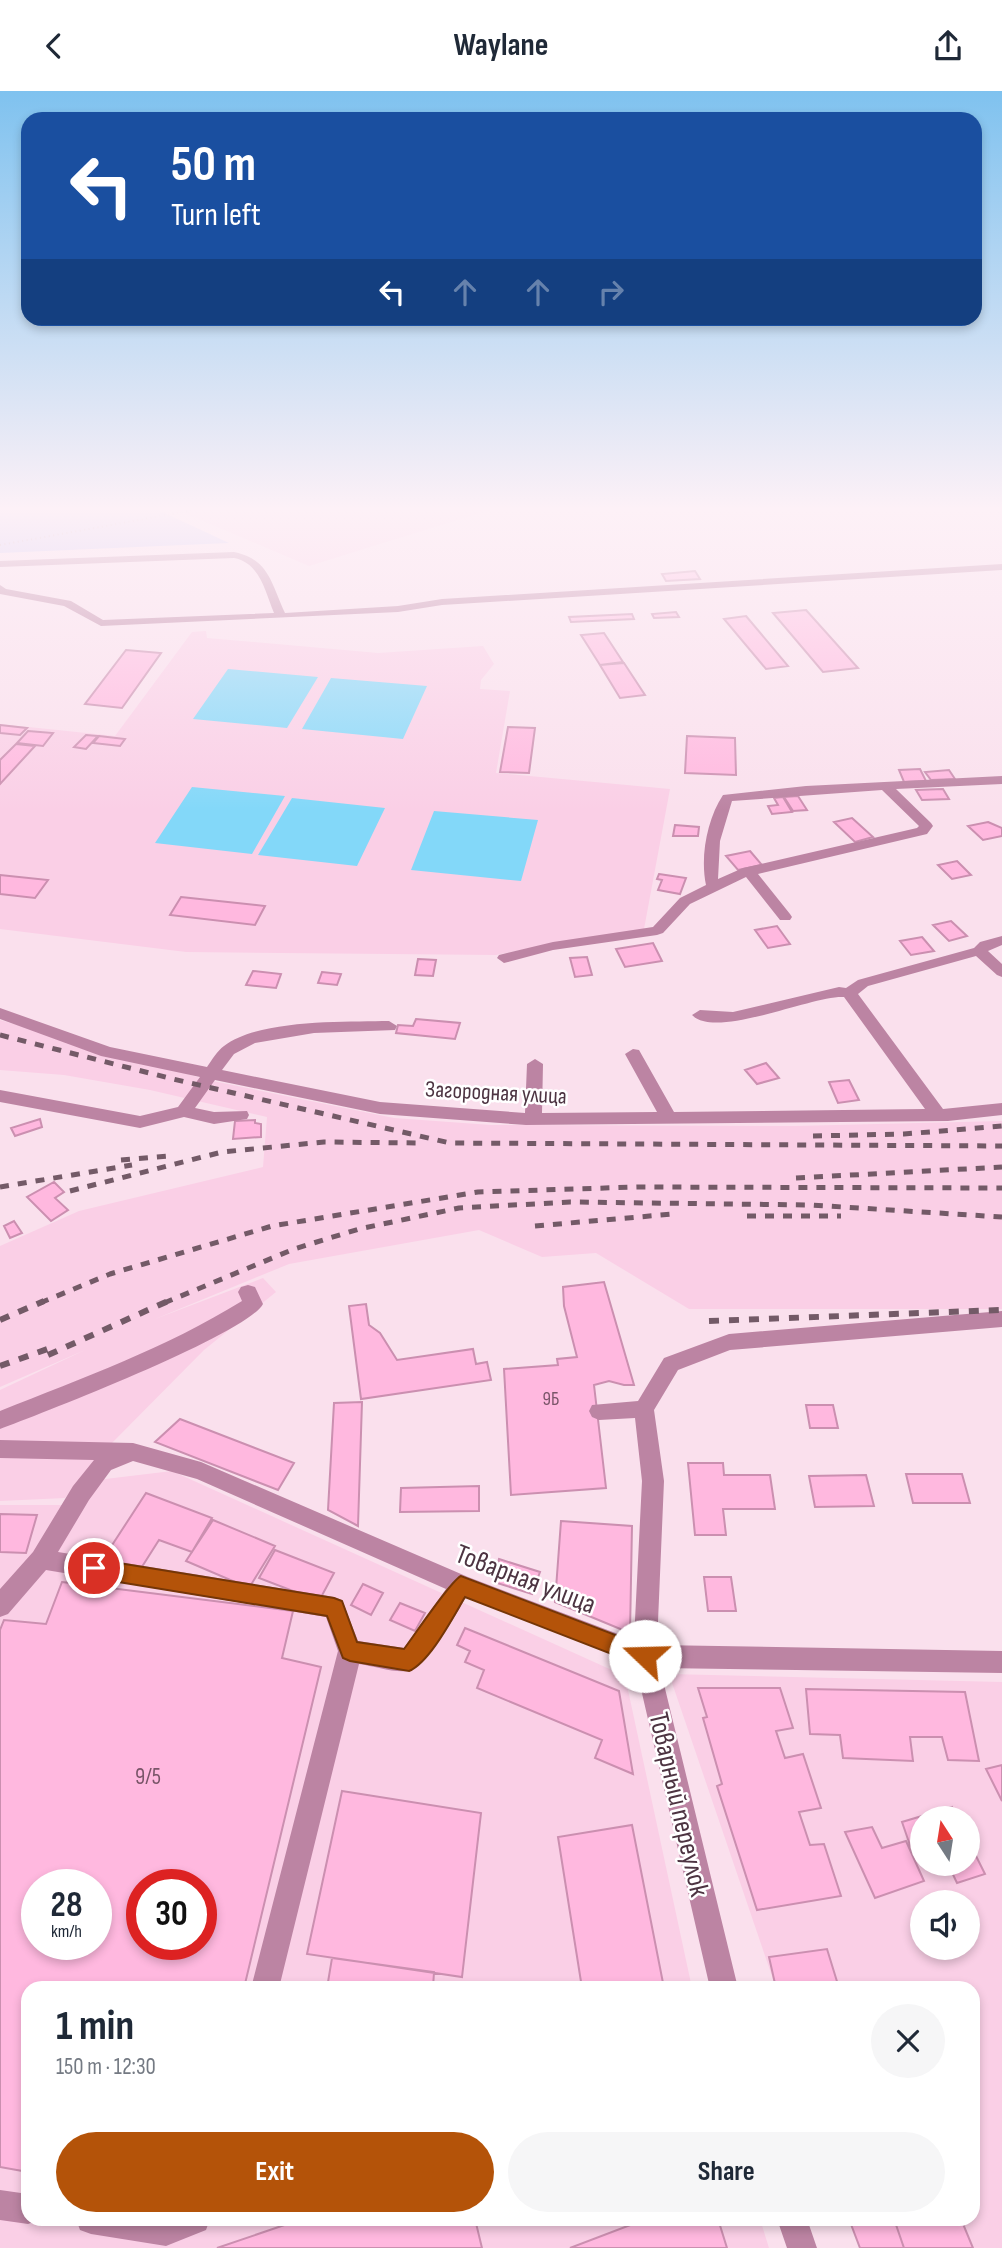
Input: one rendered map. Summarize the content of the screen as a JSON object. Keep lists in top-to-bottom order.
{
  "streets": {
    "street": ["Загородная улица", "Товарная улица", "Товарный переулок"]
  },
  "crossings": [
    ["Товарная улица", "Товарный переулок"]
  ],
  "house_numbers": ["9Б", "9/5"],
  "north": "top",
  "page": {
    "header": "Waylane",
    "turn": ["50 m", "Turn left"],
    "speed": "28 km/h",
    "limit": "30",
    "heading": ["1 min", "150 m · 12:30"],
    "buttons": ["Exit", "Share"]
  }
}
